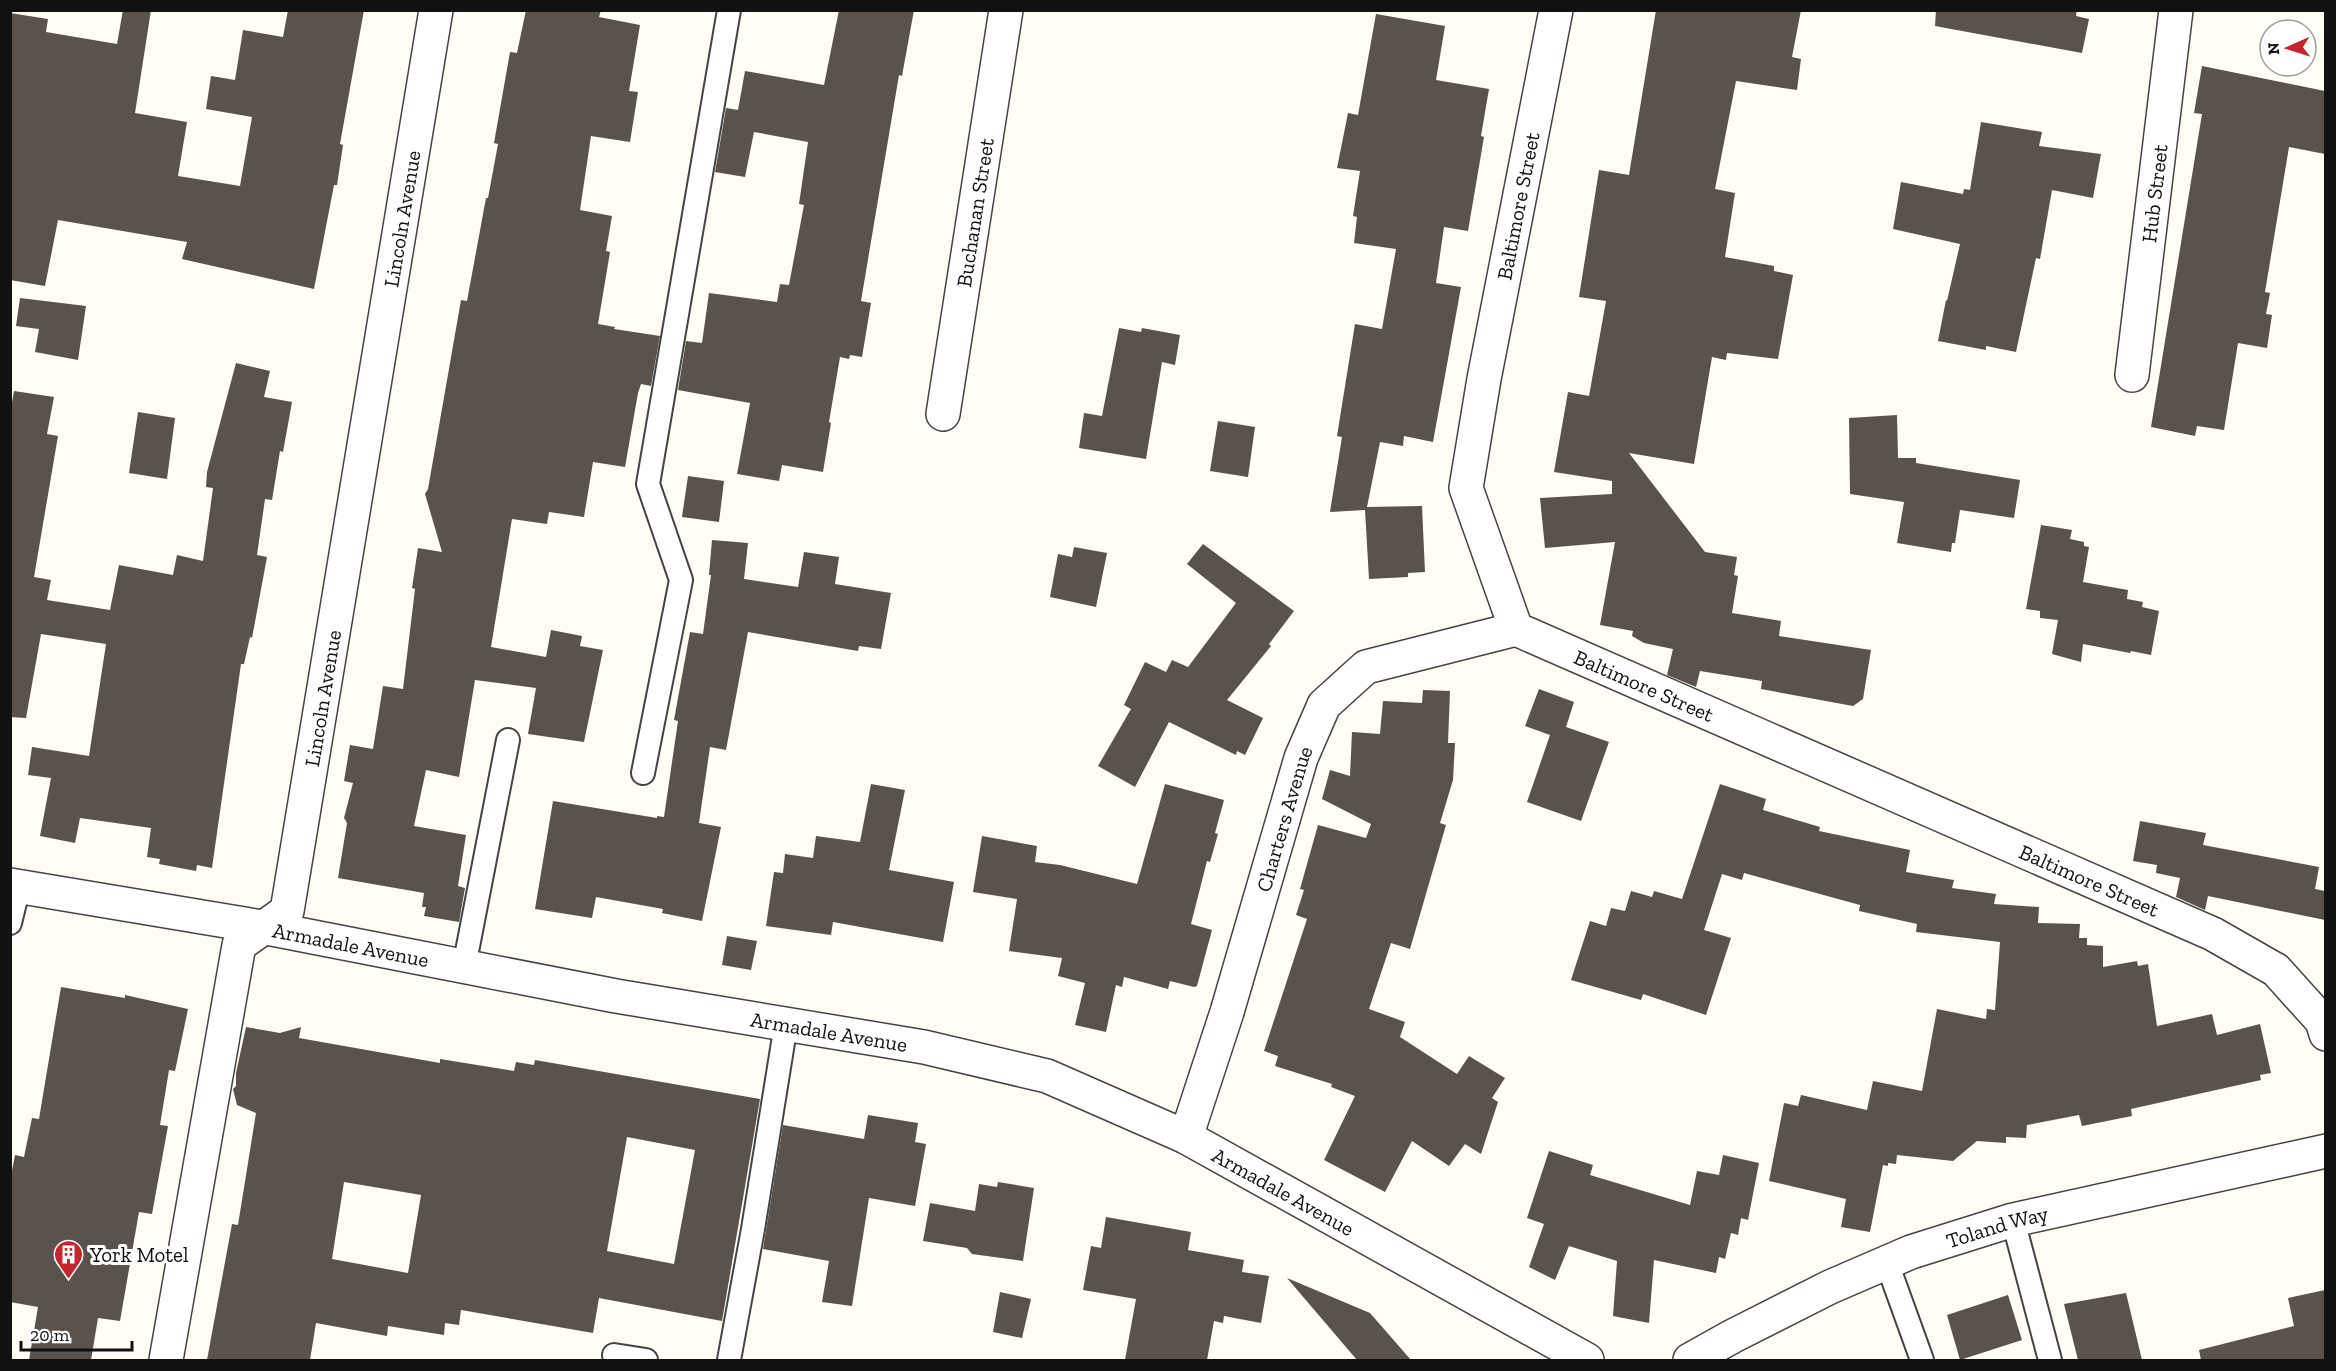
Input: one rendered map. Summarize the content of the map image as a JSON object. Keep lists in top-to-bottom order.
{
  "streets": {
    "street": [
      "Hub Street",
      "Baltimore Street",
      "Buchanan Street",
      "Lincoln Avenue",
      "Charters Avenue",
      "Armadale Avenue",
      "Toland Way"
    ]
  },
  "crossings": [
    ["Baltimore Street", "Charters Avenue"],
    ["Lincoln Avenue", "Armadale Avenue"],
    ["Charters Avenue", "Armadale Avenue"]
  ],
  "places": {
    "building": ["York Motel"]
  },
  "scale_bar": "20 m",
  "north": "left"
}
